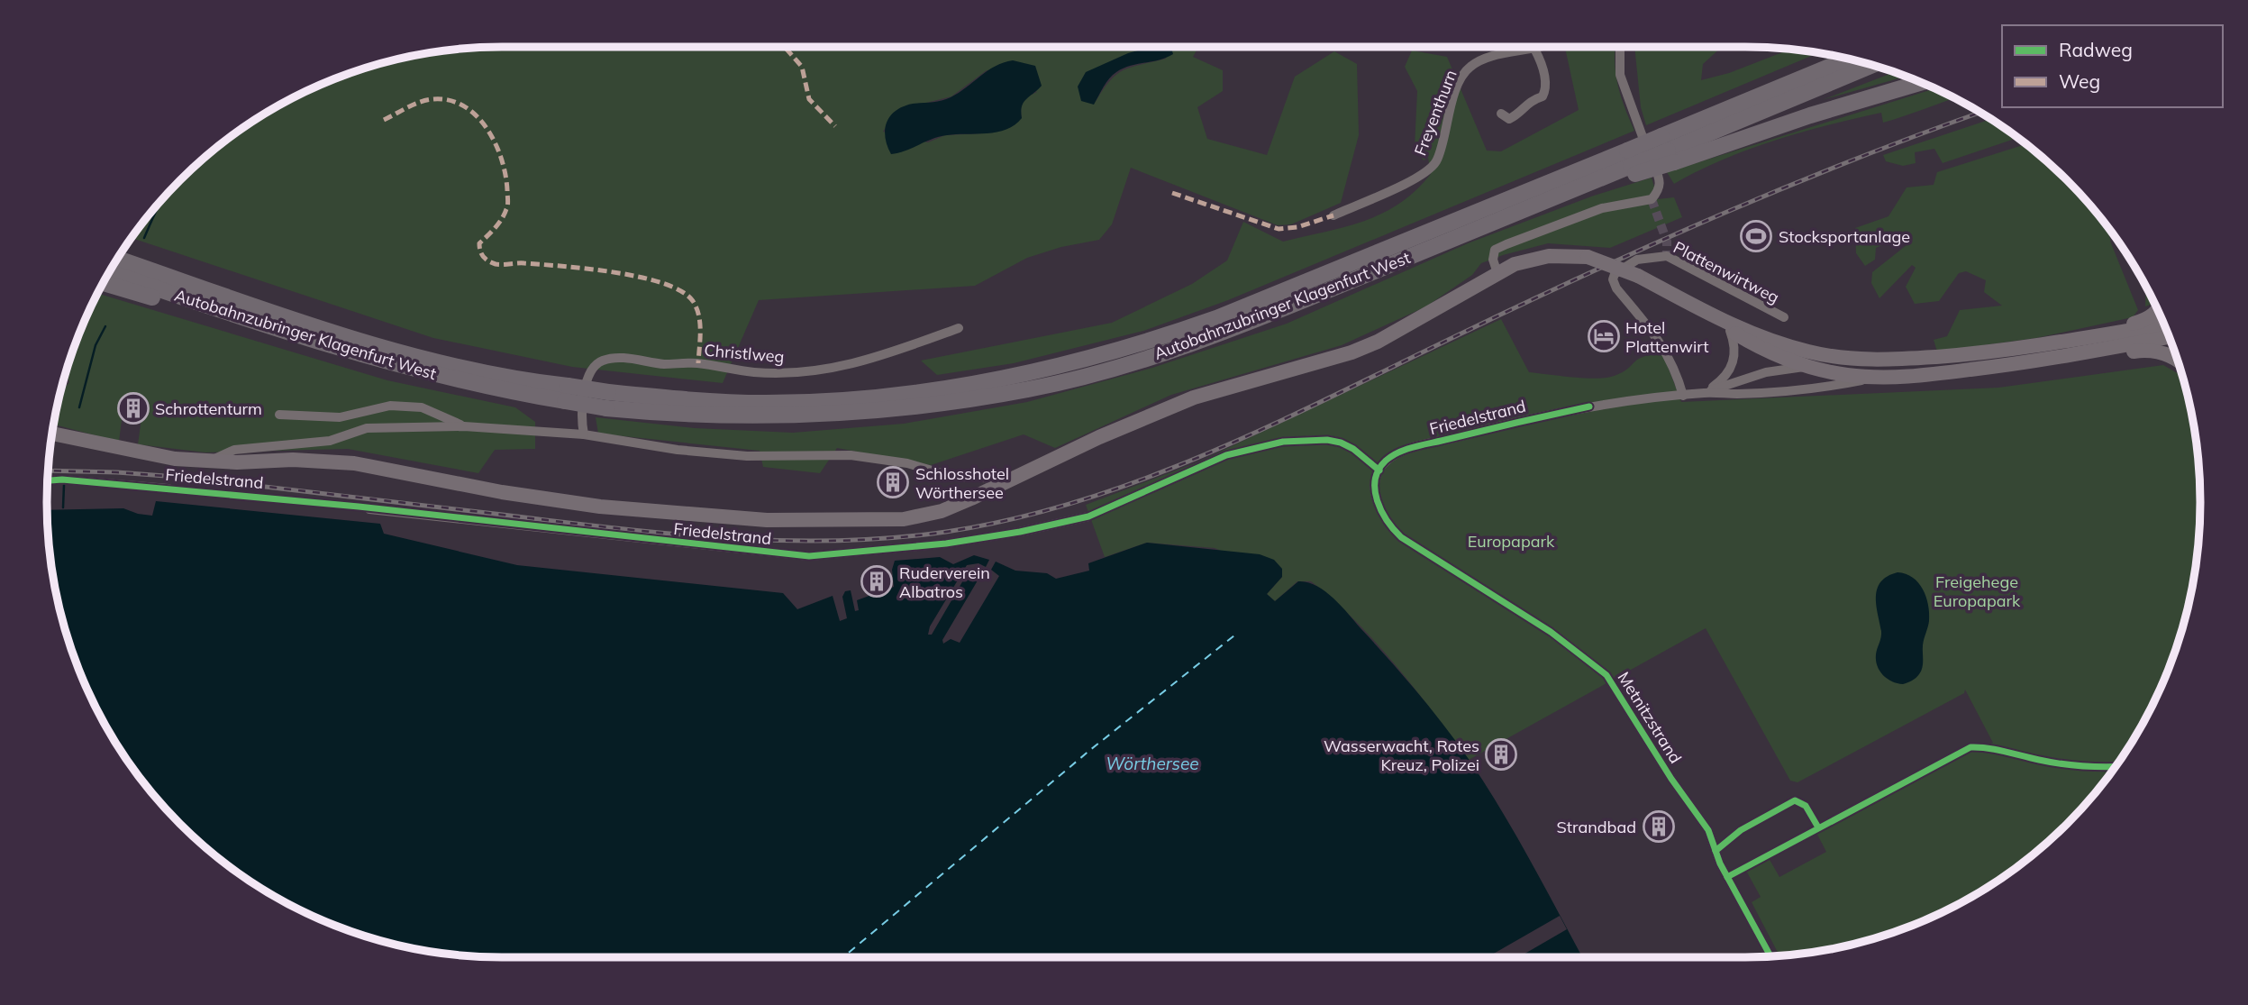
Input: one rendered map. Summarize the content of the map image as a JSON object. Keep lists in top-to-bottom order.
{
  "streets": {
    "highway": ["Autobahnzubringer Klagenfurt West"],
    "street": [
      "Freyenthurn",
      "Plattenwirtweg",
      "Christlweg",
      "Friedelstrand",
      "Metnitzstrand"
    ]
  },
  "crossings": [
    ["Plattenwirtweg", "Friedelstrand"],
    ["Friedelstrand", "Metnitzstrand"]
  ],
  "water": ["Wörthersee"],
  "parks": ["Europapark", "Freigehege Europapark"],
  "places": {
    "sports": ["Stocksportanlage"],
    "hotel": ["Hotel Plattenwirt"],
    "building": [
      "Schrottenturm",
      "Schlosshotel Wörthersee",
      "Ruderverein Albatros",
      "Wasserwacht, Rotes Kreuz, Polizei",
      "Strandbad"
    ]
  },
  "legend": ["Radweg", "Weg"]
}
